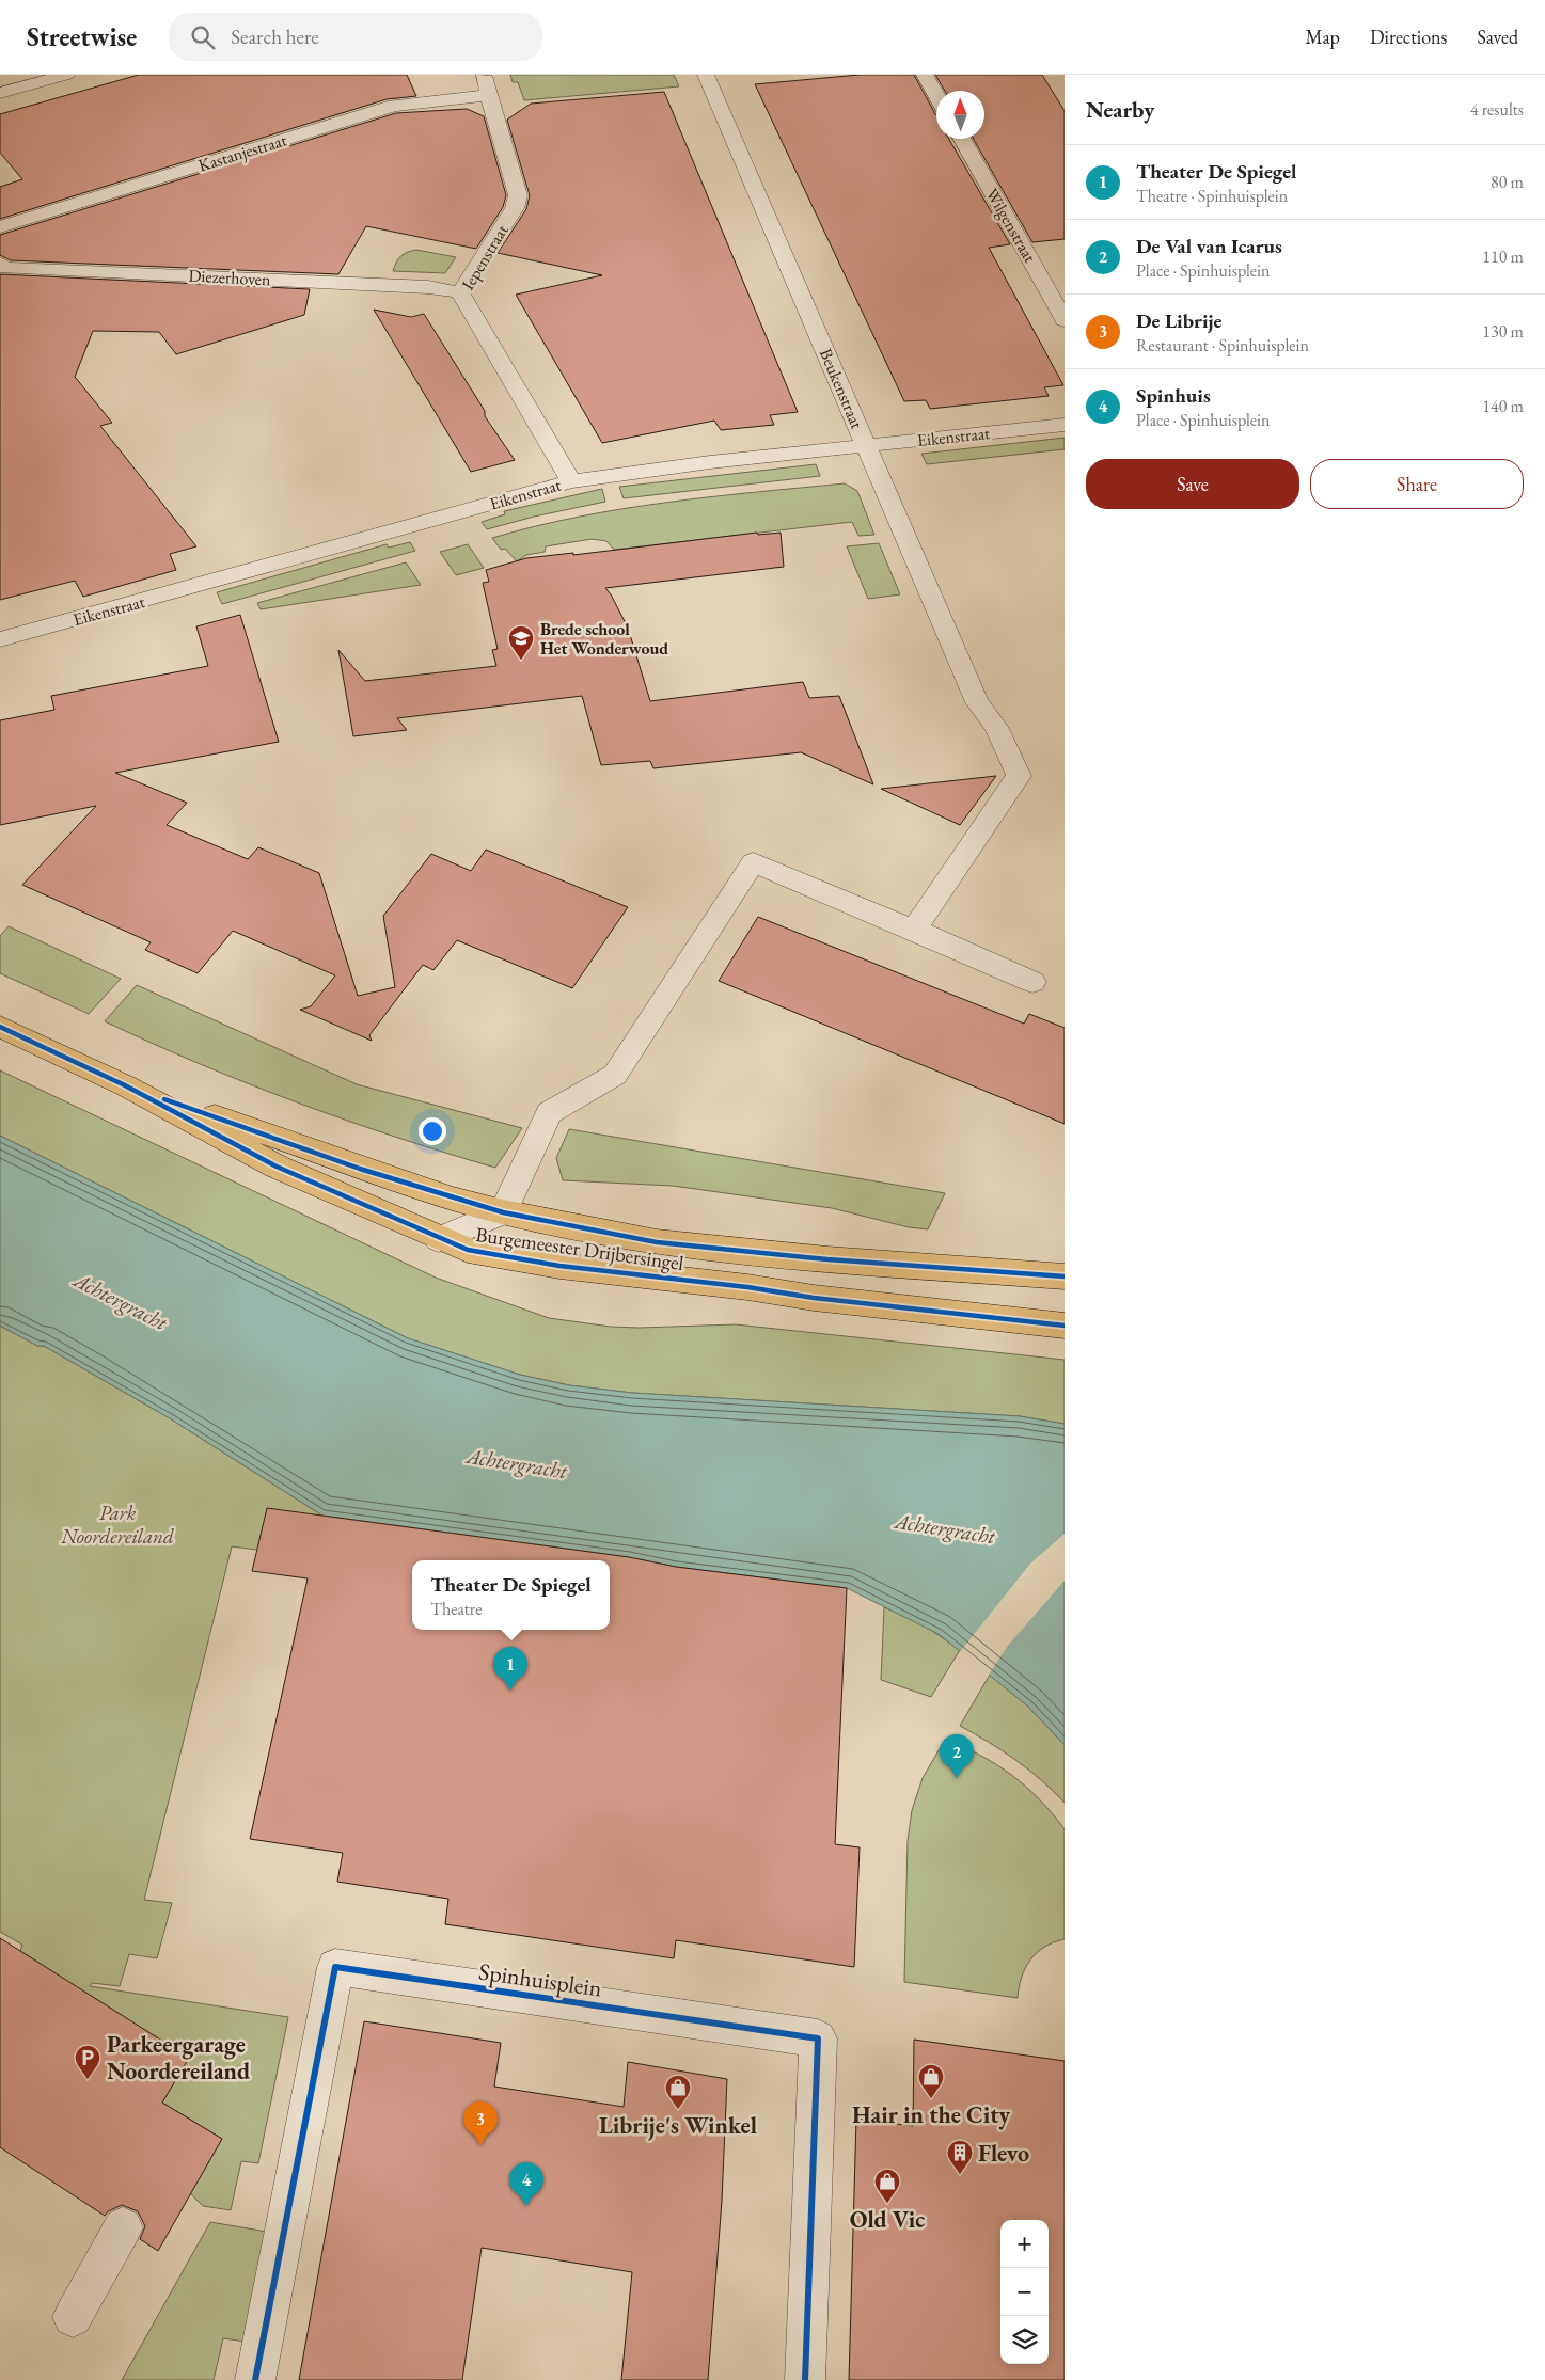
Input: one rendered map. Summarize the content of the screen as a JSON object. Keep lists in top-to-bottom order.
{
  "streets": {
    "main road": ["Burgemeester Drijbersingel"],
    "street": [
      "Kastanjestraat",
      "Wilgenstraat",
      "Iepenstraat",
      "Diezerhoven",
      "Beukenstraat",
      "Eikenstraat",
      "Spinhuisplein"
    ]
  },
  "crossings": [
    ["Kastanjestraat", "Iepenstraat"],
    ["Iepenstraat", "Diezerhoven"],
    ["Iepenstraat", "Eikenstraat"],
    ["Beukenstraat", "Eikenstraat"]
  ],
  "water": ["Achtergracht"],
  "parks": ["Park Noordereiland"],
  "places": {
    "school or university": ["Brede school Het Wonderwoud"],
    "parking": ["Parkeergarage Noordereiland"],
    "shop": ["Hair in the City", "Librije's Winkel", "Old Vic"],
    "building": ["Flevo"]
  },
  "north": "top",
  "page": {
    "header": "Streetwise",
    "search": "Search here",
    "nav": ["Map", "Directions", "Saved"],
    "heading": ["Nearby", "4 results"],
    "list": [
      {
        "mark": "1",
        "name": "Theater De Spiegel",
        "note": "Theatre · Spinhuisplein",
        "value": "80 m"
      },
      {
        "mark": "2",
        "name": "De Val van Icarus",
        "note": "Place · Spinhuisplein",
        "value": "110 m"
      },
      {
        "mark": "3",
        "name": "De Librije",
        "note": "Restaurant · Spinhuisplein",
        "value": "130 m"
      },
      {
        "mark": "4",
        "name": "Spinhuis",
        "note": "Place · Spinhuisplein",
        "value": "140 m"
      }
    ],
    "buttons": ["Save", "Share"],
    "popup": ["Theater De Spiegel", "Theatre"],
    "pins": [
      "1",
      "2",
      "3",
      "4"
    ],
    "map_buttons": ["+", "−"]
  }
}
